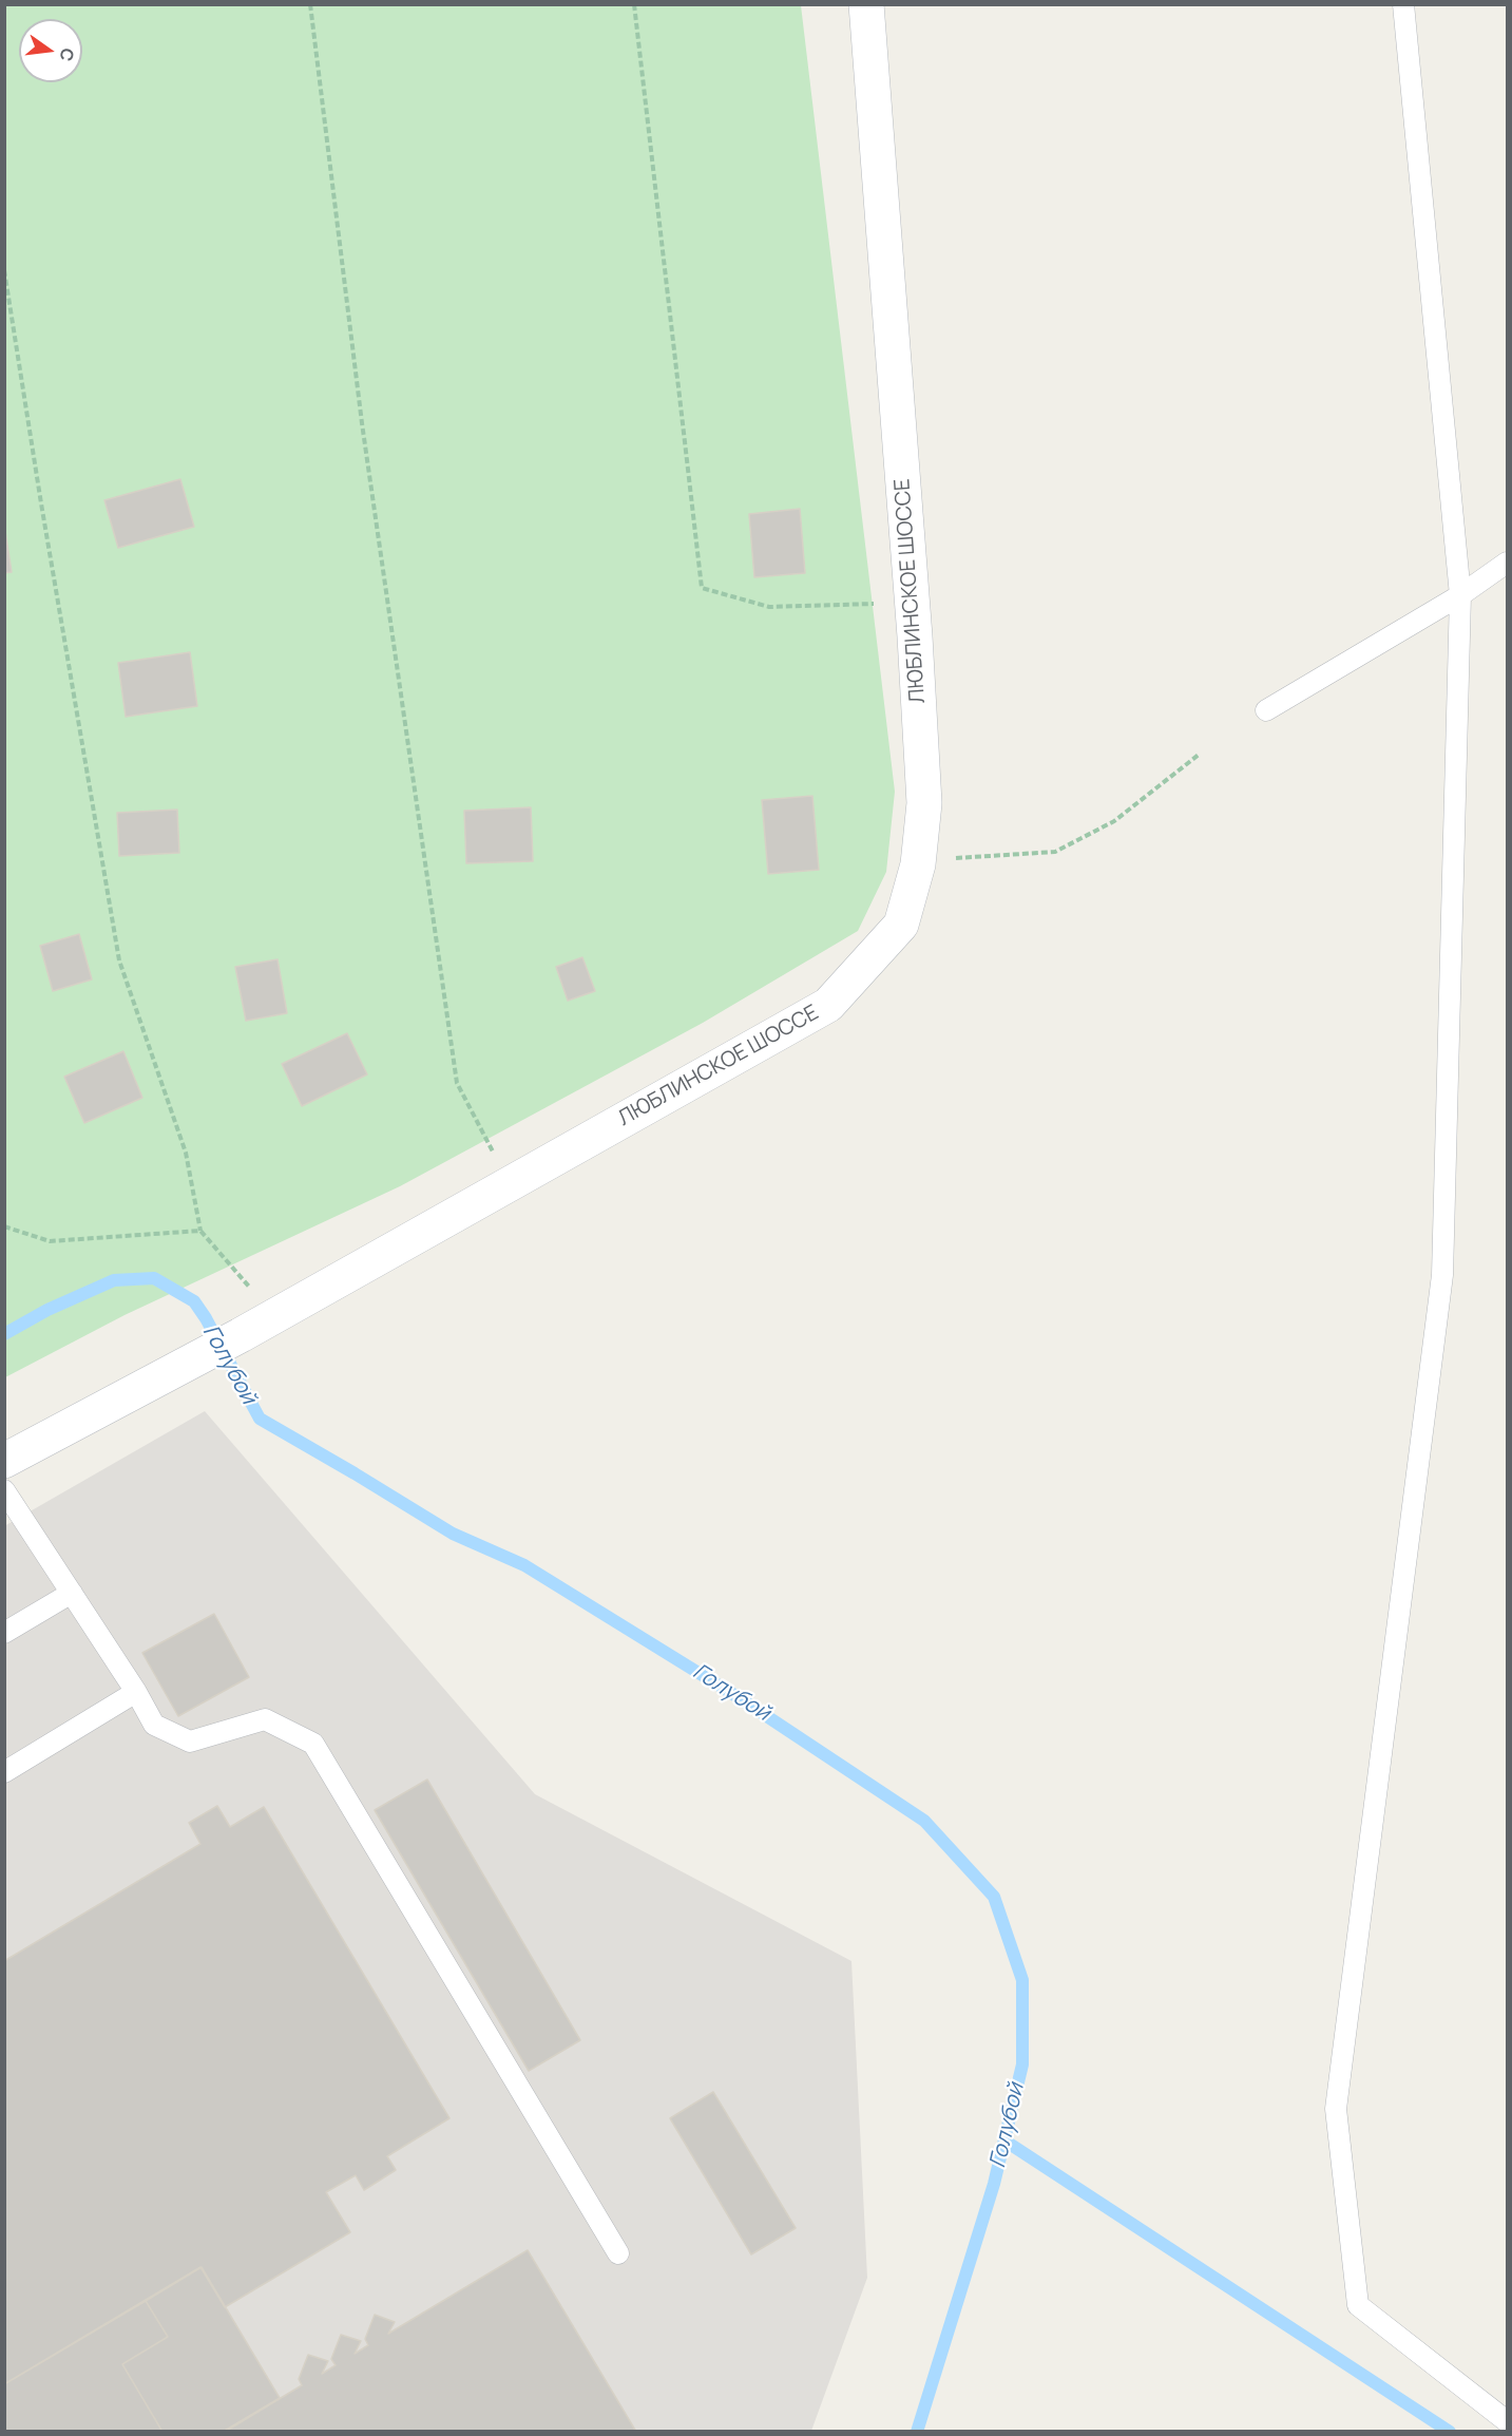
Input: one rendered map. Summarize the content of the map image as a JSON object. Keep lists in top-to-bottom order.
{
  "streets": {
    "street": ["ЛЮБЛИНСКОЕ ШОССЕ"]
  },
  "water": ["Голубой"],
  "north": "right"
}
